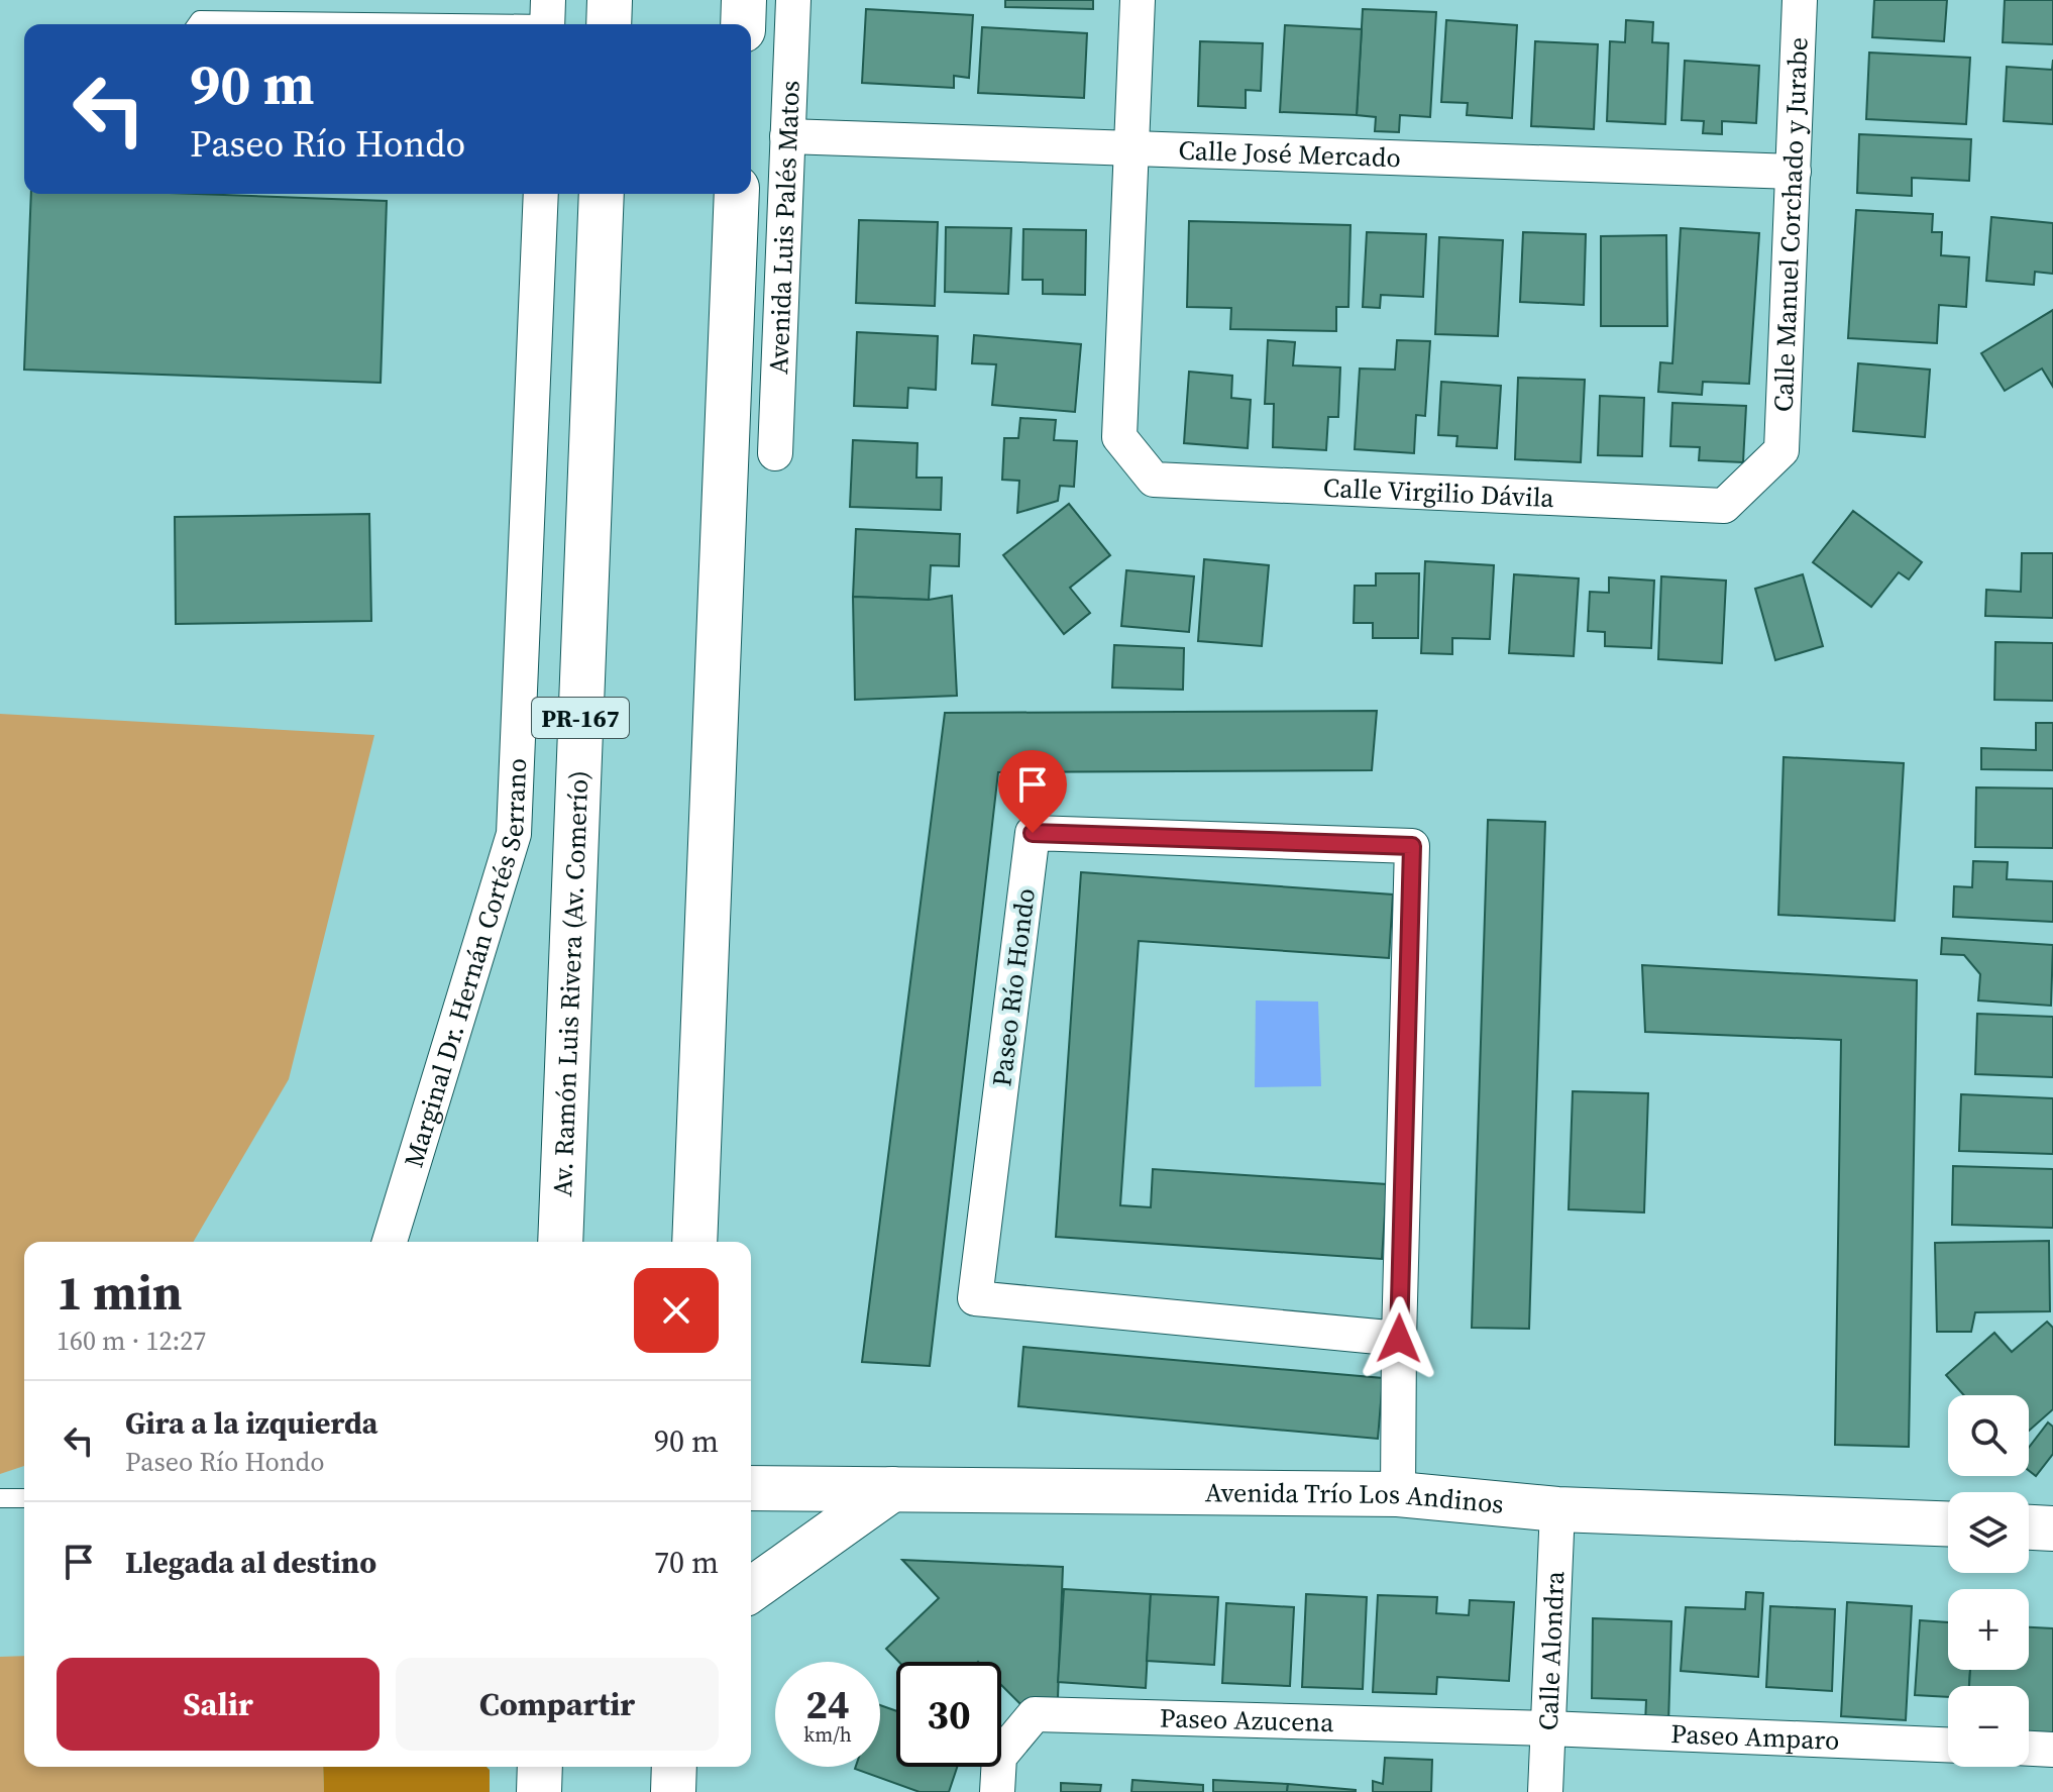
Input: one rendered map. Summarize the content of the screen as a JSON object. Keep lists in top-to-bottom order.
{
  "streets": {
    "main road": ["PR-167", "Av. Ramón Luis Rivera (Av. Comerío)", "Avenida Trío Los Andinos"],
    "street": [
      "Calle José Mercado",
      "Calle Manuel Corchado y Jurabe",
      "Avenida Luis Palés Matos",
      "Calle Virgilio Dávila",
      "Marginal Dr. Hernán Cortés Serrano",
      "Paseo Río Hondo",
      "Calle Alondra",
      "Paseo Azucena",
      "Paseo Amparo"
    ]
  },
  "crossings": [
    ["Calle José Mercado", "Calle Manuel Corchado y Jurabe"],
    ["Calle José Mercado", "Avenida Luis Palés Matos"],
    ["Calle José Mercado", "Calle Virgilio Dávila"],
    ["Calle Manuel Corchado y Jurabe", "Calle Virgilio Dávila"],
    ["Avenida Trío Los Andinos", "Calle Alondra"],
    ["Calle Alondra", "Paseo Azucena"],
    ["Calle Alondra", "Paseo Amparo"],
    ["Paseo Azucena", "Paseo Amparo"]
  ],
  "page": {
    "turn": ["90 m", "Paseo Río Hondo"],
    "heading": ["1 min", "160 m · 12:27"],
    "list": [
      {
        "name": "Gira a la izquierda",
        "note": "Paseo Río Hondo",
        "value": "90 m"
      },
      {
        "name": "Llegada al destino",
        "value": "70 m"
      }
    ],
    "map_buttons": ["+", "−"],
    "buttons": ["Salir", "Compartir"],
    "speed": "24 km/h",
    "limit": "30"
  }
}
